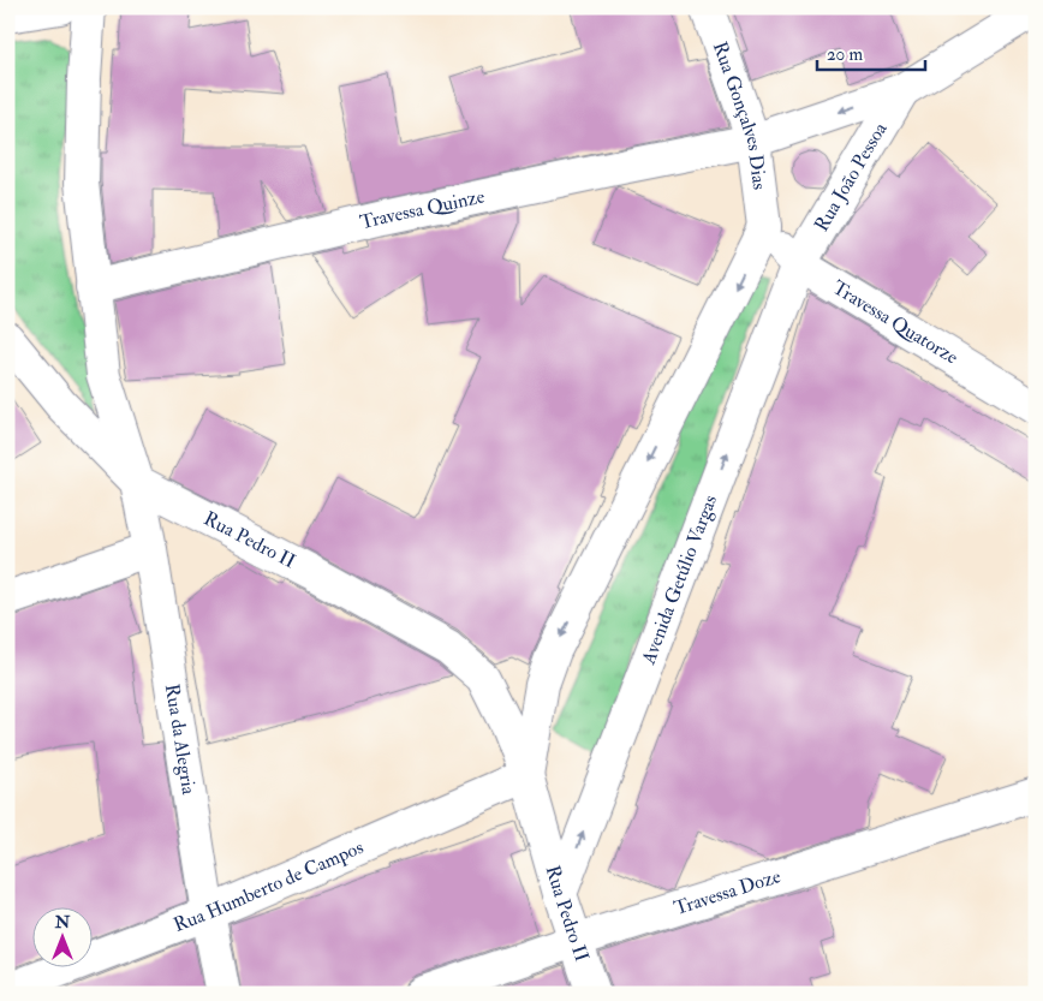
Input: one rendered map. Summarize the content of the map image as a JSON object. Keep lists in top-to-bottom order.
{
  "streets": {
    "street": [
      "Rua Gonçalves Dias",
      "Rua João Pessoa",
      "Travessa Quinze",
      "Travessa Quatorze",
      "Rua Pedro II",
      "Avenida Getúlio Vargas",
      "Rua da Alegria",
      "Rua Humberto de Campos",
      "Travessa Doze"
    ]
  },
  "crossings": [
    ["Rua Gonçalves Dias", "Rua João Pessoa"],
    ["Rua Gonçalves Dias", "Travessa Quinze"],
    ["Rua Gonçalves Dias", "Travessa Quatorze"],
    ["Rua João Pessoa", "Travessa Quinze"],
    ["Rua João Pessoa", "Travessa Quatorze"],
    ["Rua João Pessoa", "Avenida Getúlio Vargas"],
    ["Travessa Quatorze", "Avenida Getúlio Vargas"],
    ["Rua Pedro II", "Avenida Getúlio Vargas"],
    ["Rua Pedro II", "Rua da Alegria"],
    ["Rua Pedro II", "Rua Humberto de Campos"],
    ["Rua Pedro II", "Travessa Doze"],
    ["Rua da Alegria", "Rua Humberto de Campos"]
  ],
  "scale_bar": "20 m",
  "north": "top"
}
